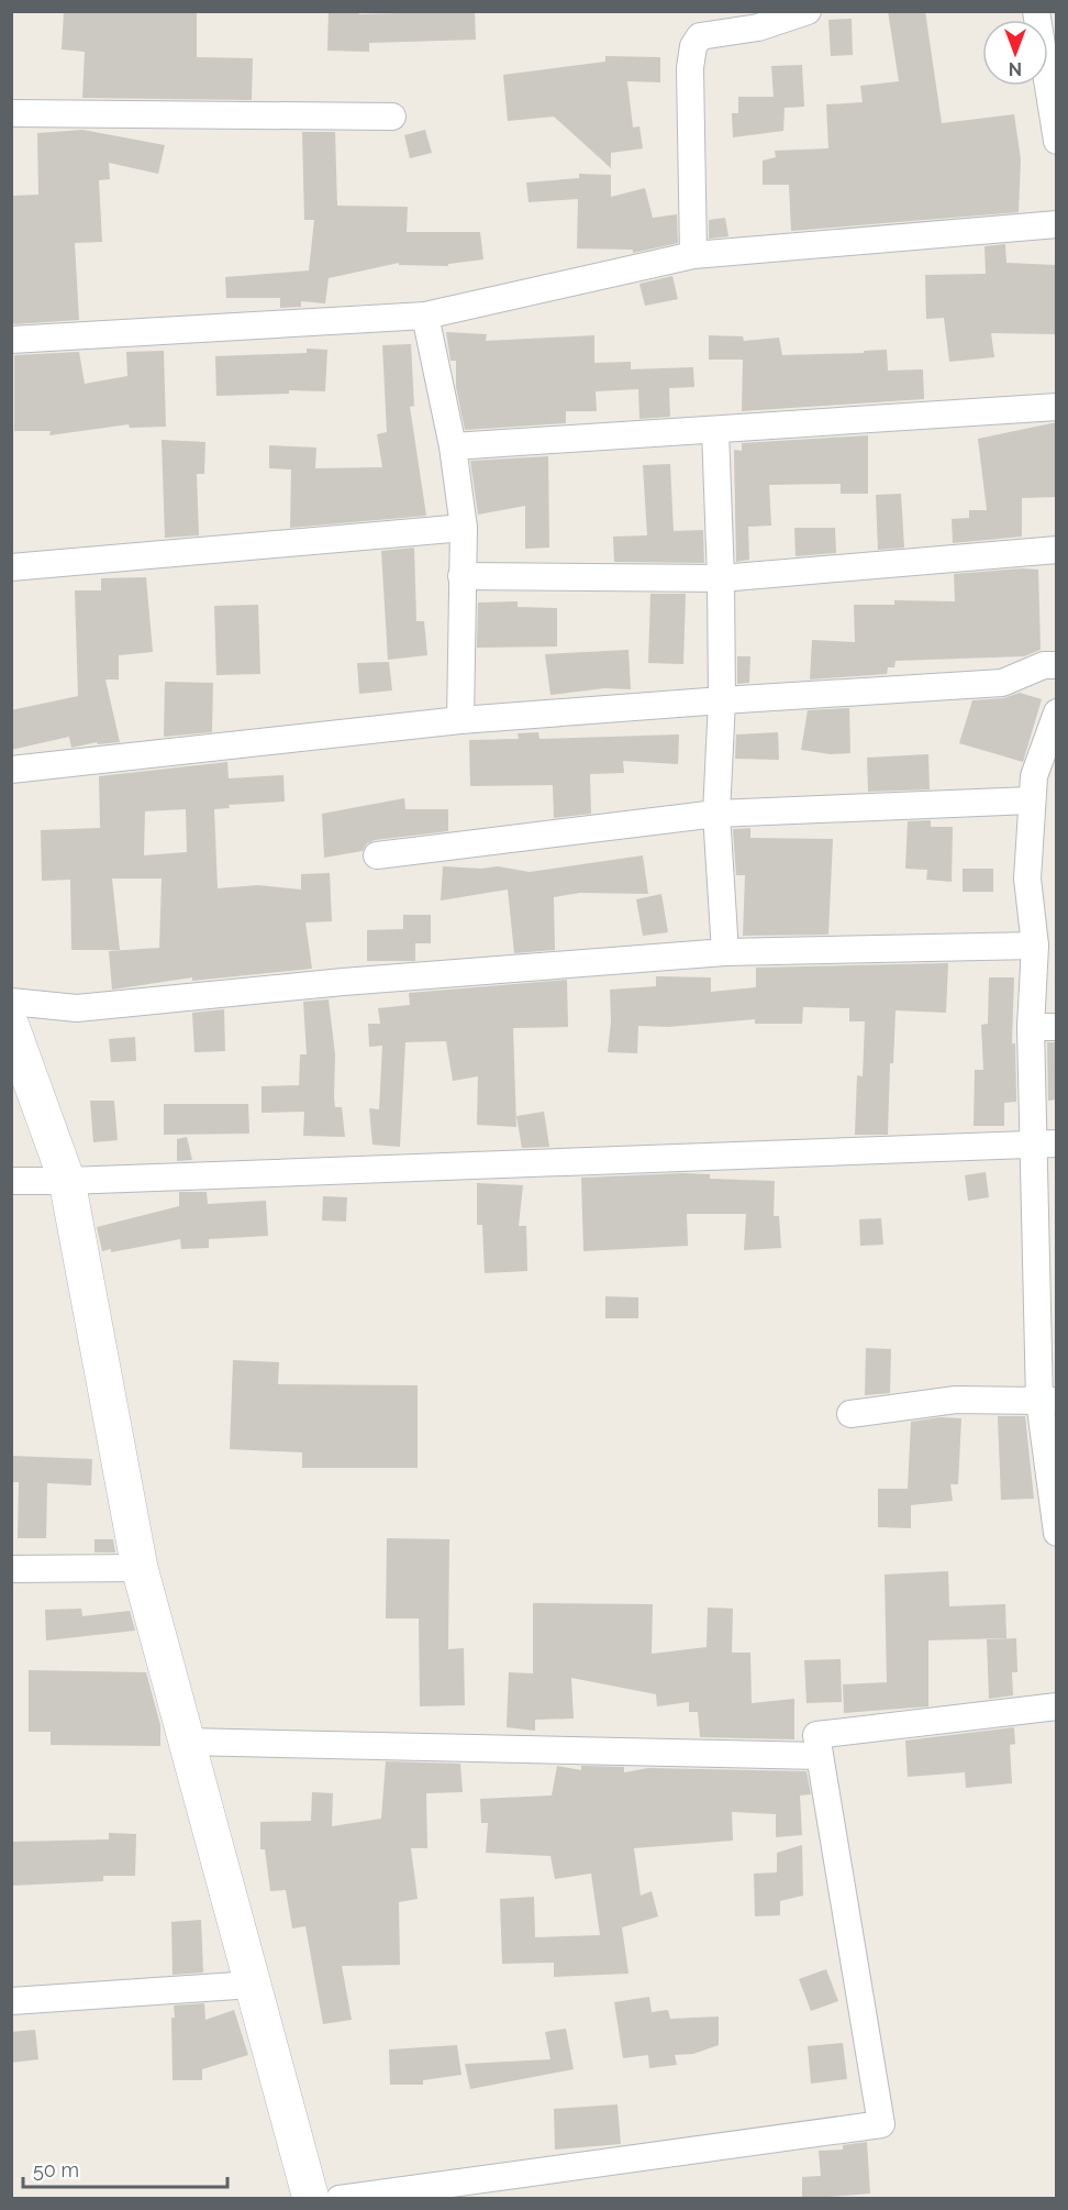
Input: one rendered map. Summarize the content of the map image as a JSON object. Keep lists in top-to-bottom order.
{
  "scale_bar": "50 m",
  "north": "bottom"
}
